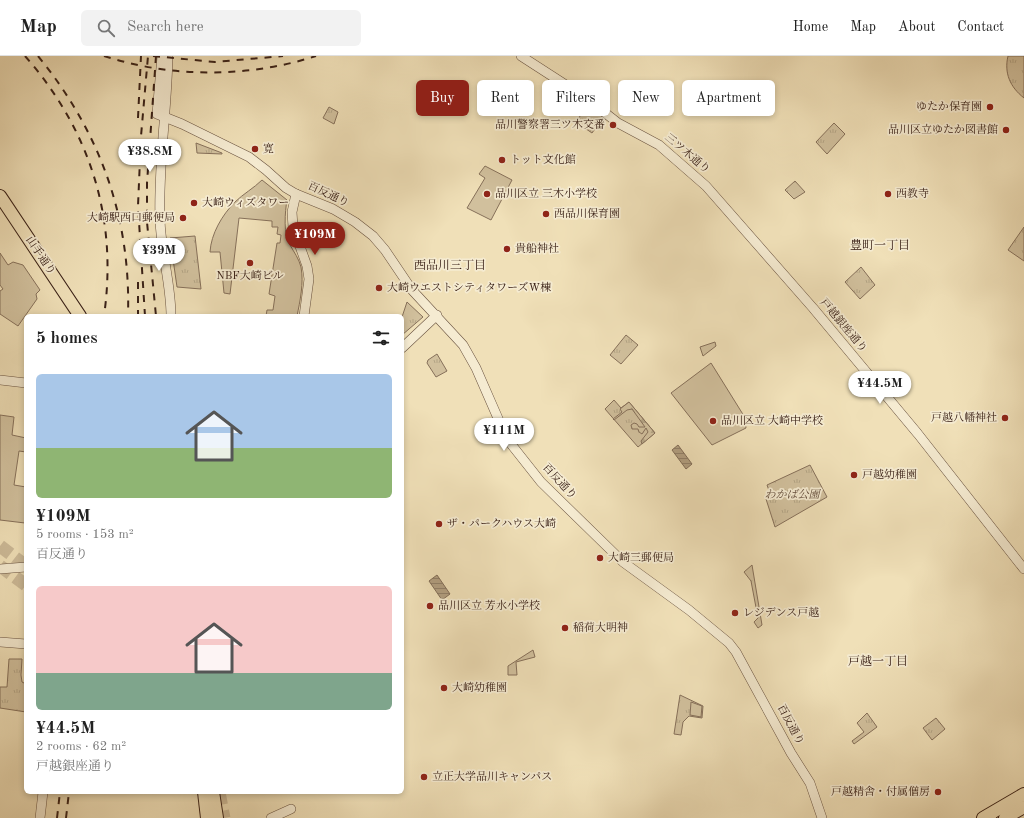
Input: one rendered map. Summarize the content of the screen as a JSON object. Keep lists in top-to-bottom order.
{
  "streets": {
    "main road": ["山手通り"],
    "street": ["三ツ木通り", "百反通り", "戸越銀座通り"]
  },
  "crossings": [
    ["三ツ木通り", "戸越銀座通り"]
  ],
  "districts": ["豊町一丁目", "西品川三丁目", "戸越一丁目"],
  "parks": ["わかば公園"],
  "places": [
    "ゆたか保育園",
    "品川警察署三ツ木交番",
    "品川区立ゆたか図書館",
    "寛",
    "トット文化館",
    "品川区立 三木小学校",
    "西教寺",
    "大崎ウィズタワー",
    "西品川保育園",
    "大崎駅西口郵便局",
    "貴船神社",
    "NBF大崎ビル",
    "大崎ウエストシティタワーズW棟",
    "戸越八幡神社",
    "品川区立 大崎中学校",
    "戸越幼稚園",
    "ザ・パークハウス大崎",
    "大崎三郵便局",
    "品川区立 芳水小学校",
    "レジデンス戸越",
    "稲荷大明神",
    "大崎幼稚園",
    "立正大学品川キャンパス",
    "戸越精舎・付属僧房"
  ],
  "page": {
    "header": "Map",
    "search": "Search here",
    "nav": [
      "Home",
      "Map",
      "About",
      "Contact"
    ],
    "chip": [
      "Buy",
      "Rent",
      "Filters",
      "New",
      "Apartment"
    ],
    "price": [
      "¥38.8M",
      "¥109M",
      "¥39M",
      "¥44.5M",
      "¥111M"
    ],
    "heading": "5 homes",
    "list": [
      {
        "name": "¥109M",
        "note": "5 rooms · 153 m² · 百反通り"
      },
      {
        "name": "¥44.5M",
        "note": "2 rooms · 62 m² · 戸越銀座通り"
      }
    ]
  }
}
